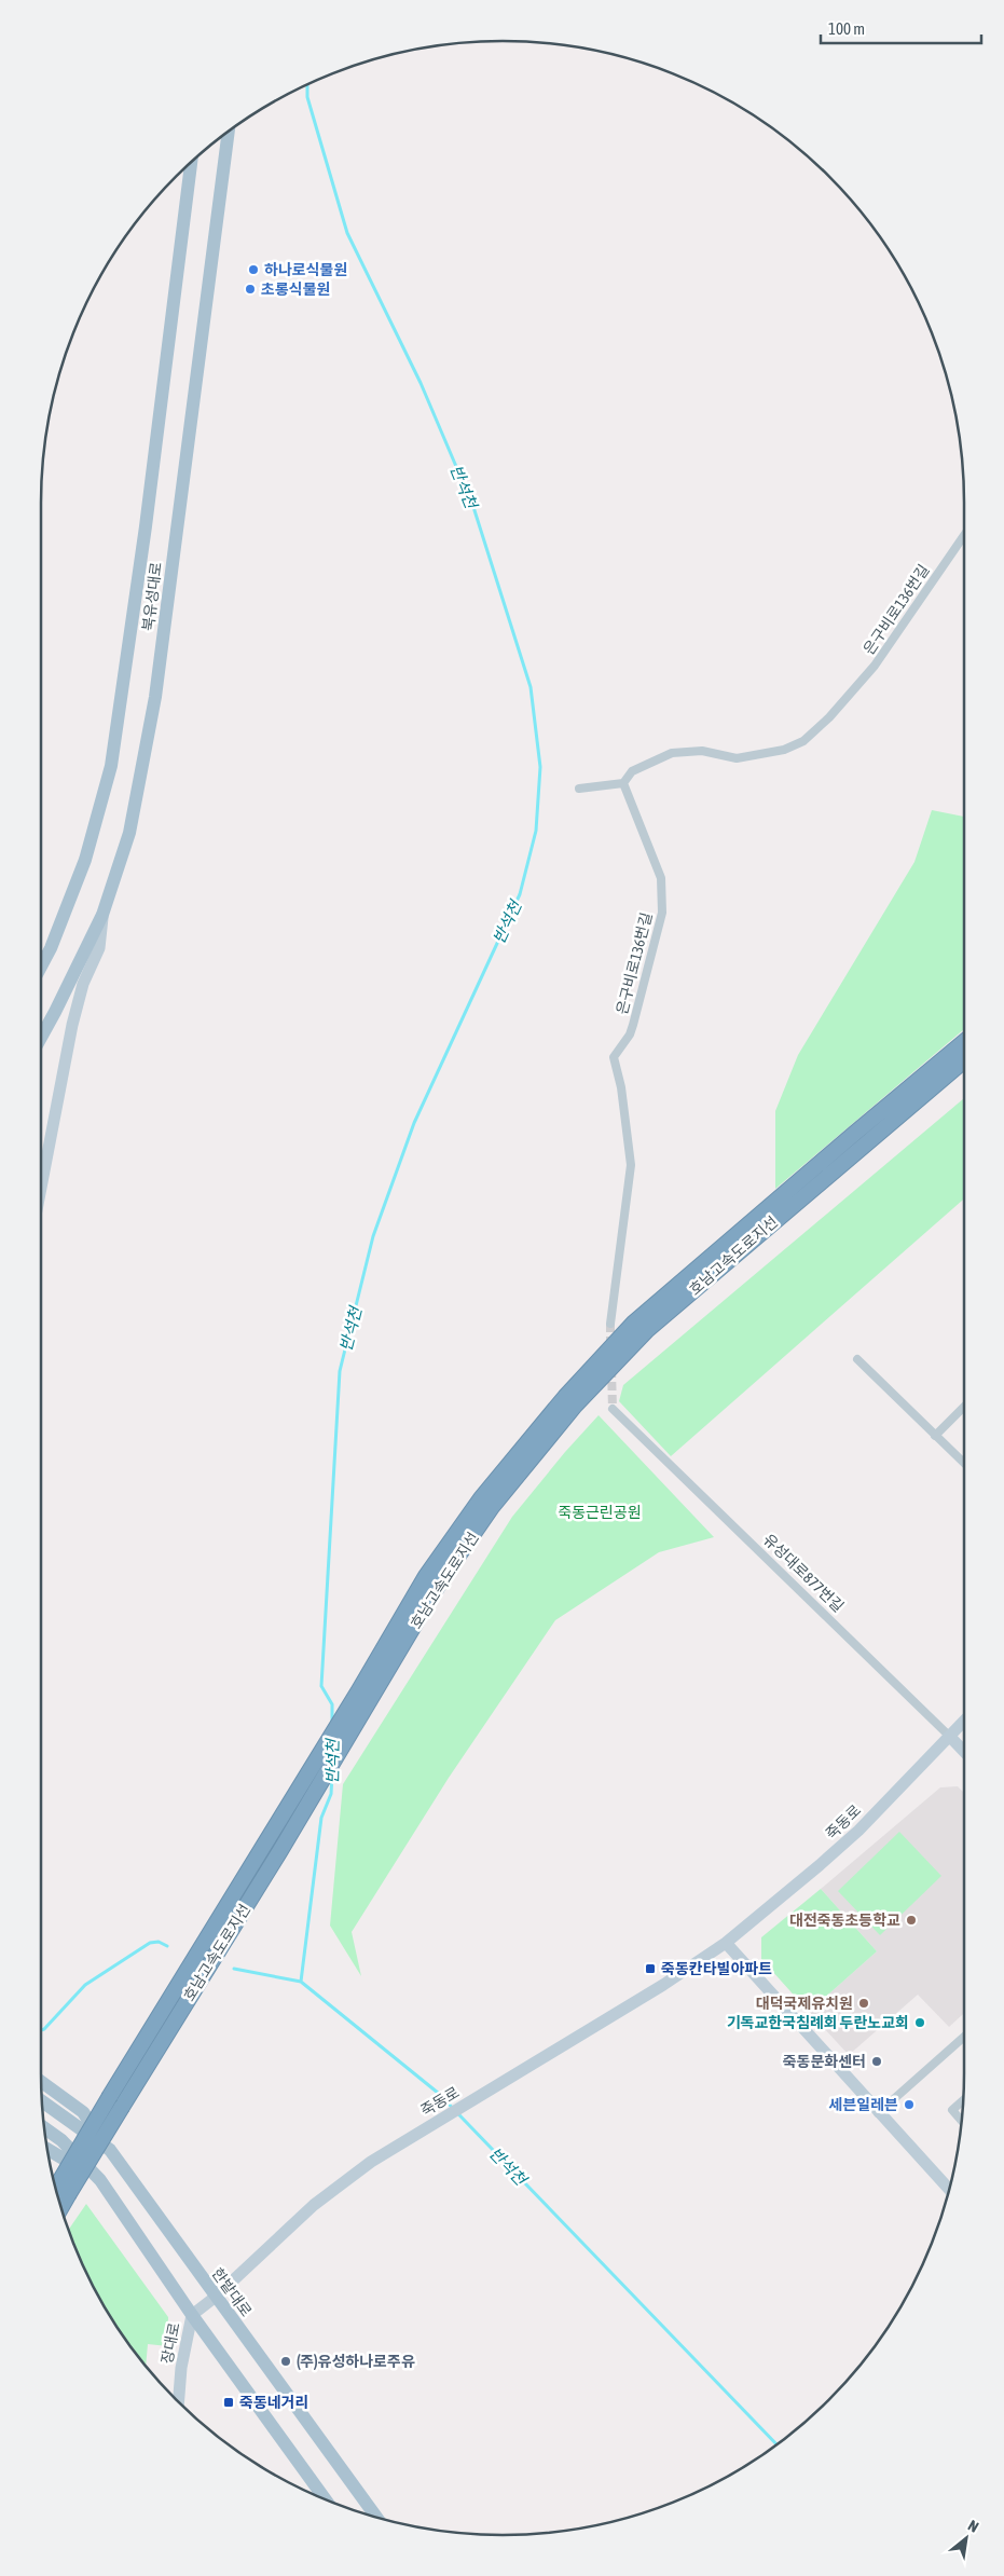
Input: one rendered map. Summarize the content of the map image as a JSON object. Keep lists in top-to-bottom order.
{
  "streets": {
    "highway": ["호남고속도로지선"],
    "main road": ["북유성대로", "한밭대로"],
    "street": [
      "은구비로136번길",
      "유성대로877번길",
      "죽동로",
      "장대로"
    ]
  },
  "crossings": [
    ["유성대로877번길", "죽동로"],
    ["죽동로", "한밭대로"],
    ["죽동로", "장대로"]
  ],
  "water": ["반석천"],
  "parks": ["죽동근린공원"],
  "places": {
    "other": [
      "하나로식물원",
      "초롱식물원",
      "대전죽동초등학교",
      "대덕국제유치원",
      "기독교한국침례회 두란노교회",
      "죽동문화센터",
      "세븐일레븐",
      "(주)유성하나로주유"
    ],
    "transit": ["죽동칸타빌아파트", "죽동네거리"]
  },
  "scale_bar": "100 m",
  "north": "top right"
}
